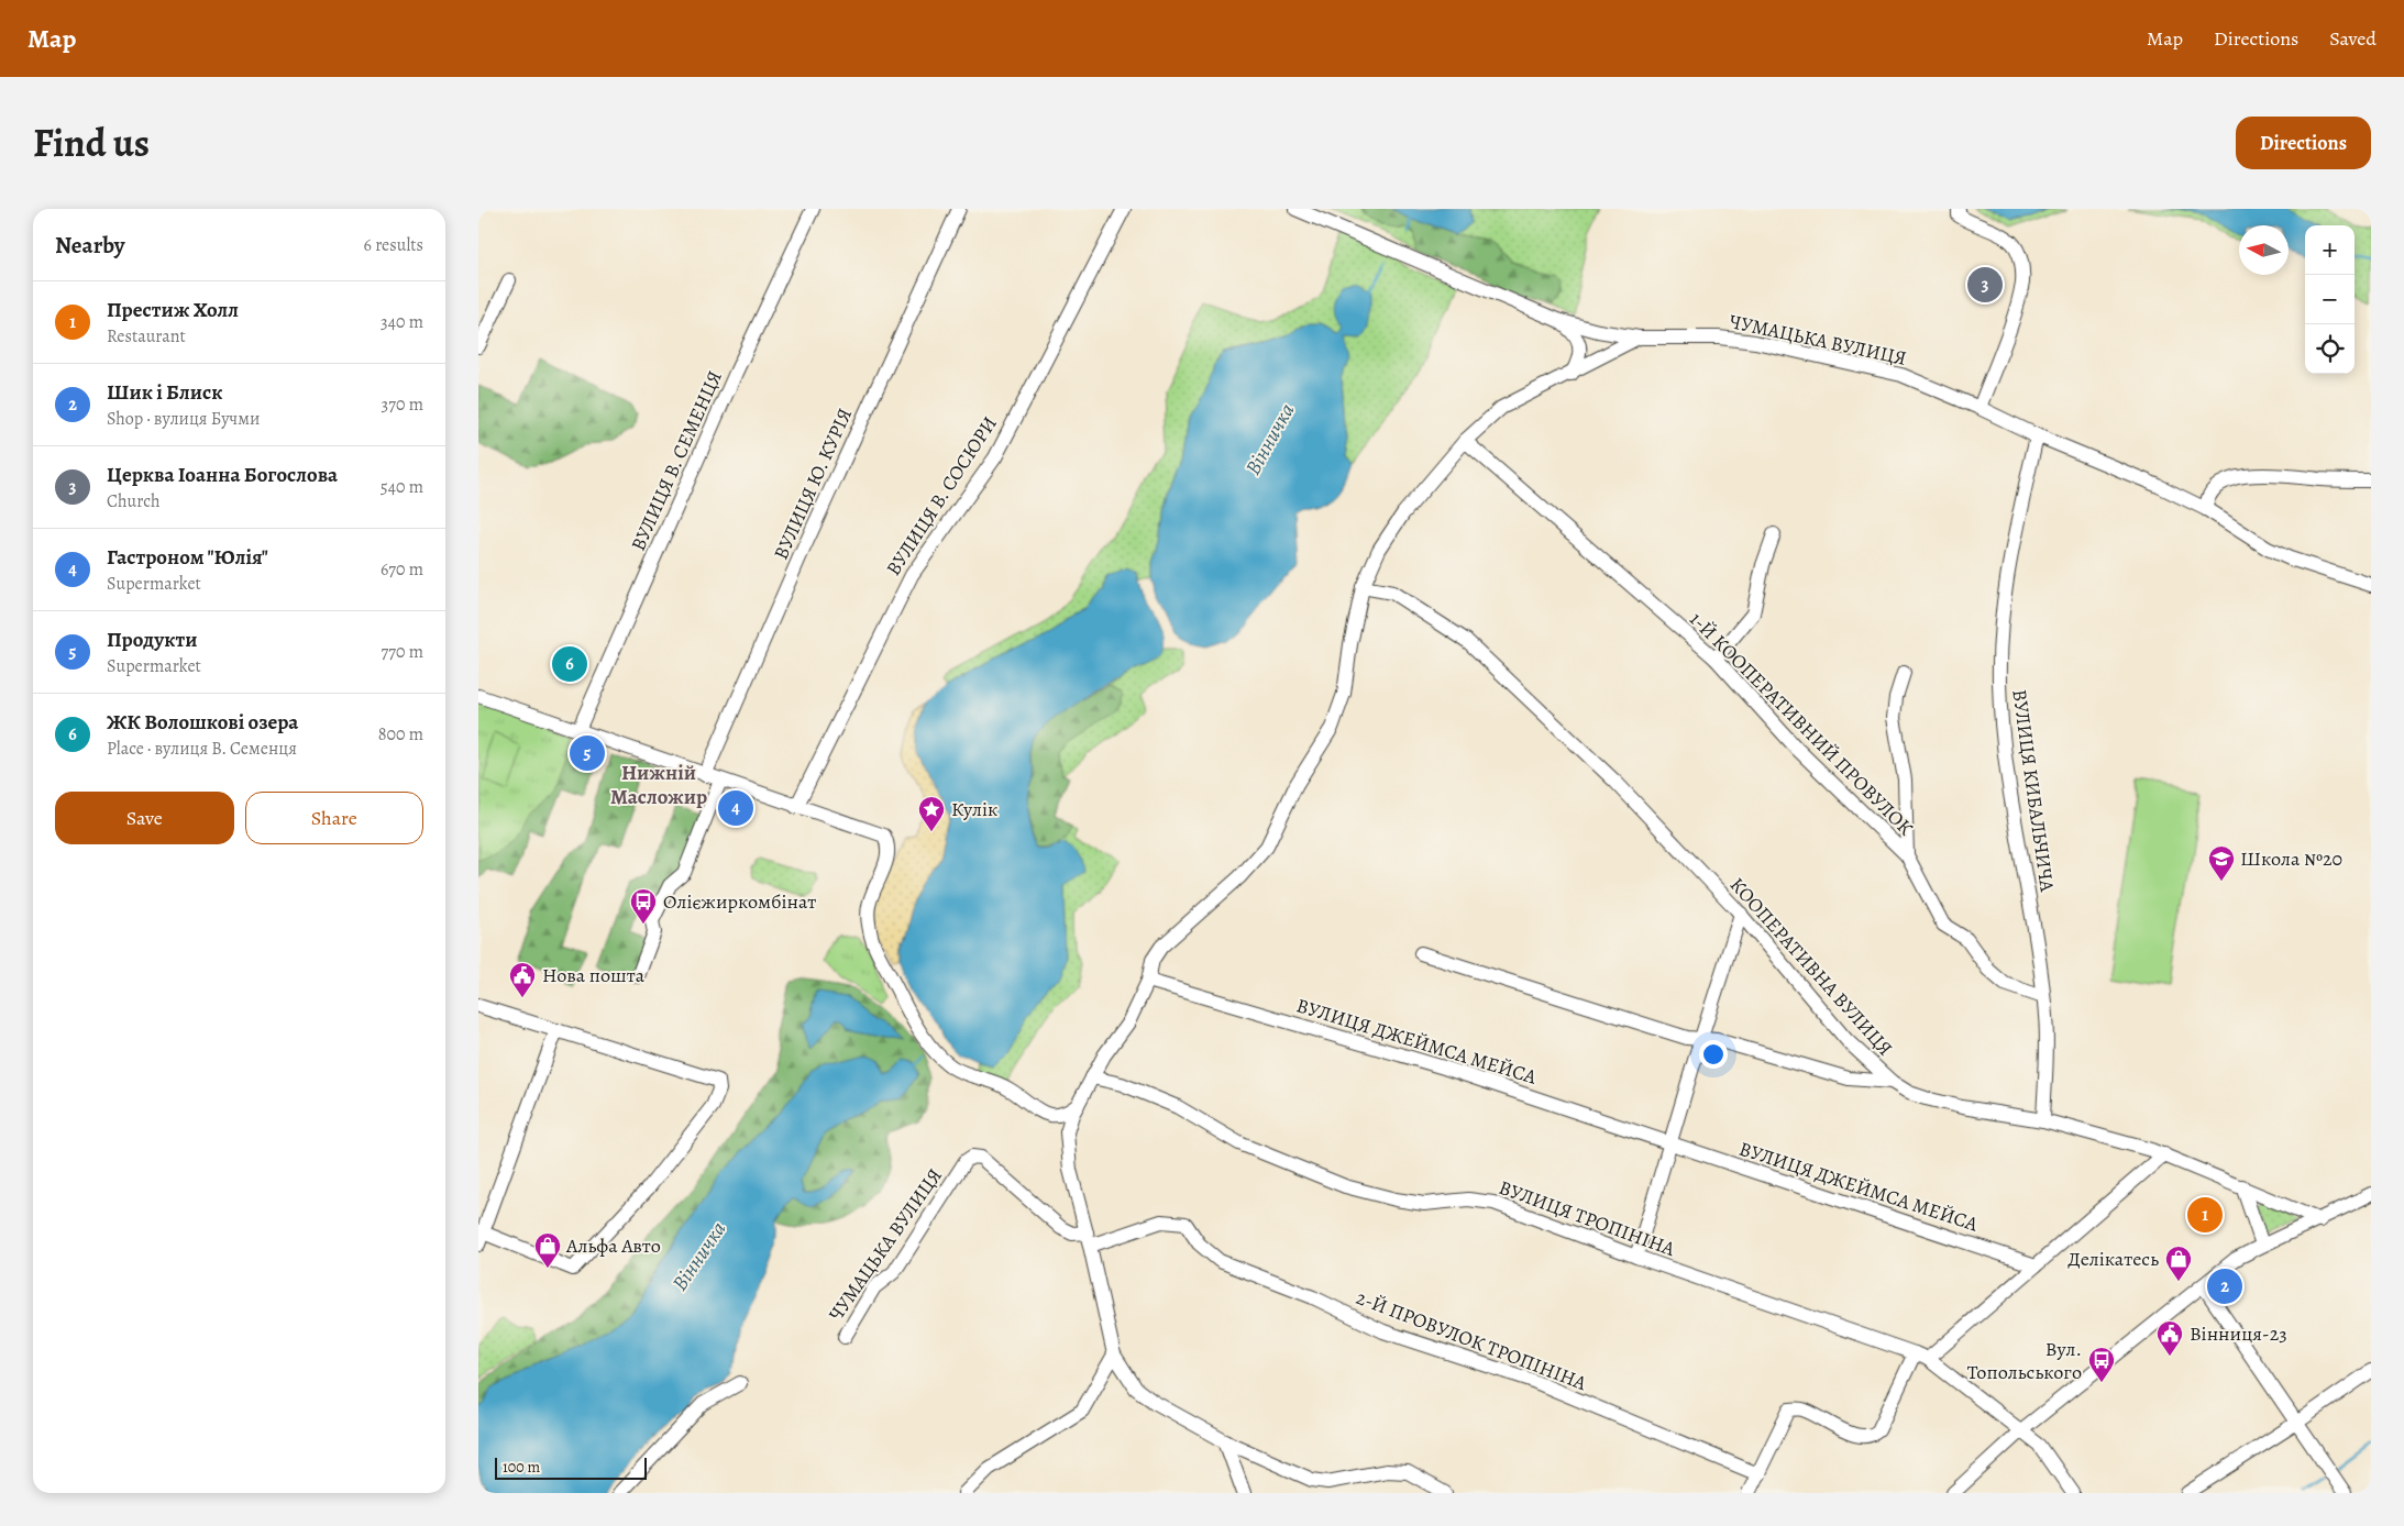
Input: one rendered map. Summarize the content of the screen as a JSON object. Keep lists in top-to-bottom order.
{
  "streets": {
    "street": [
      "ЧУМАЦЬКА ВУЛИЦЯ",
      "ВУЛИЦЯ В. СЕМЕНЦЯ",
      "ВУЛИЦЯ Ю. КУРІЯ",
      "ВУЛИЦЯ В. СОСЮРИ",
      "1-Й КООПЕРАТИВНИЙ ПРОВУЛОК",
      "ВУЛИЦЯ КИБАЛЬЧИЧА",
      "КООПЕРАТИВНА ВУЛИЦЯ",
      "ВУЛИЦЯ ДЖЕЙМСА МЕЙСА",
      "ВУЛИЦЯ ТРОПІНІНА",
      "2-Й ПРОВУЛОК ТРОПІНІНА"
    ]
  },
  "crossings": [
    ["ЧУМАЦЬКА ВУЛИЦЯ", "1-Й КООПЕРАТИВНИЙ ПРОВУЛОК"],
    ["ЧУМАЦЬКА ВУЛИЦЯ", "ВУЛИЦЯ КИБАЛЬЧИЧА"],
    ["ЧУМАЦЬКА ВУЛИЦЯ", "КООПЕРАТИВНА ВУЛИЦЯ"],
    ["ЧУМАЦЬКА ВУЛИЦЯ", "ВУЛИЦЯ ДЖЕЙМСА МЕЙСА"],
    ["ЧУМАЦЬКА ВУЛИЦЯ", "ВУЛИЦЯ ТРОПІНІНА"],
    ["ЧУМАЦЬКА ВУЛИЦЯ", "2-Й ПРОВУЛОК ТРОПІНІНА"],
    ["1-Й КООПЕРАТИВНИЙ ПРОВУЛОК", "ВУЛИЦЯ КИБАЛЬЧИЧА"],
    ["ВУЛИЦЯ КИБАЛЬЧИЧА", "КООПЕРАТИВНА ВУЛИЦЯ"]
  ],
  "districts": ["Нижній Масложир"],
  "water": ["Вінничка"],
  "places": {
    "place": ["Кулік"],
    "school or university": ["Школа №20"],
    "bus stop": ["Олієжиркомбінат", "Вул. Топольського"],
    "public building": ["Нова пошта", "Вінниця-23"],
    "shop": ["Альфа Авто", "Делікатесь"]
  },
  "scale_bar": "100 m",
  "north": "left",
  "page": {
    "header": "Map",
    "nav": ["Map", "Directions", "Saved"],
    "title": "Find us",
    "buttons": [
      "Directions",
      ["Save", "Share"]
    ],
    "heading": ["Nearby", "6 results"],
    "map_buttons": ["+", "−"],
    "pins": [
      "3",
      "6",
      "5",
      "4",
      "1",
      "2"
    ],
    "list": [
      {
        "mark": "1",
        "name": "Престиж Холл",
        "note": "Restaurant",
        "value": "340 m"
      },
      {
        "mark": "2",
        "name": "Шик і Блиск",
        "note": "Shop · вулиця Бучми",
        "value": "370 m"
      },
      {
        "mark": "3",
        "name": "Церква Іоанна Богослова",
        "note": "Church",
        "value": "540 m"
      },
      {
        "mark": "4",
        "name": "Гастроном \"Юлія\"",
        "note": "Supermarket",
        "value": "670 m"
      },
      {
        "mark": "5",
        "name": "Продукти",
        "note": "Supermarket",
        "value": "770 m"
      },
      {
        "mark": "6",
        "name": "ЖК Волошкові озера",
        "note": "Place · вулиця В. Семенця",
        "value": "800 m"
      }
    ],
    "scale": "100 m"
  }
}
